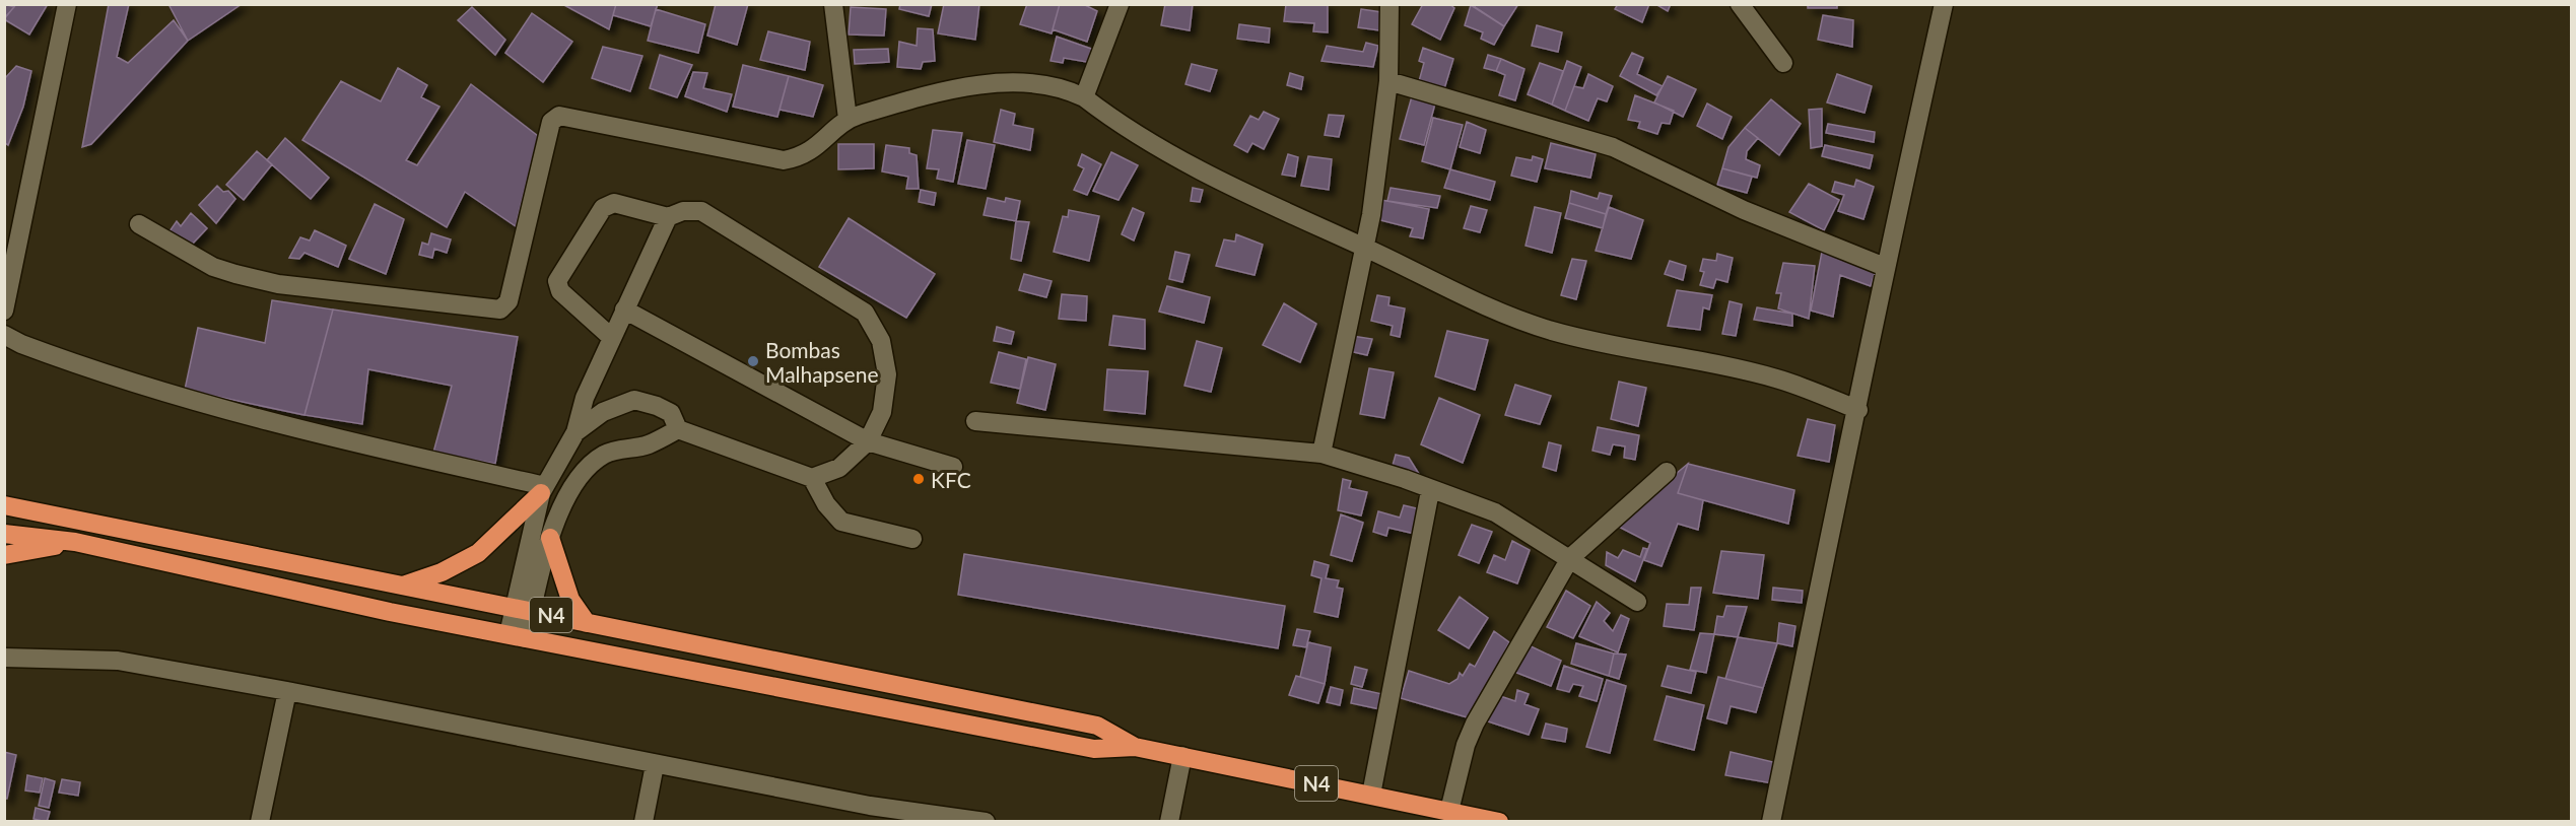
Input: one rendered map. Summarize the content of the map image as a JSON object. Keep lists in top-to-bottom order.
{
  "streets": {
    "highway": ["N4"]
  },
  "places": ["Bombas Malhapsene", "KFC"]
}
